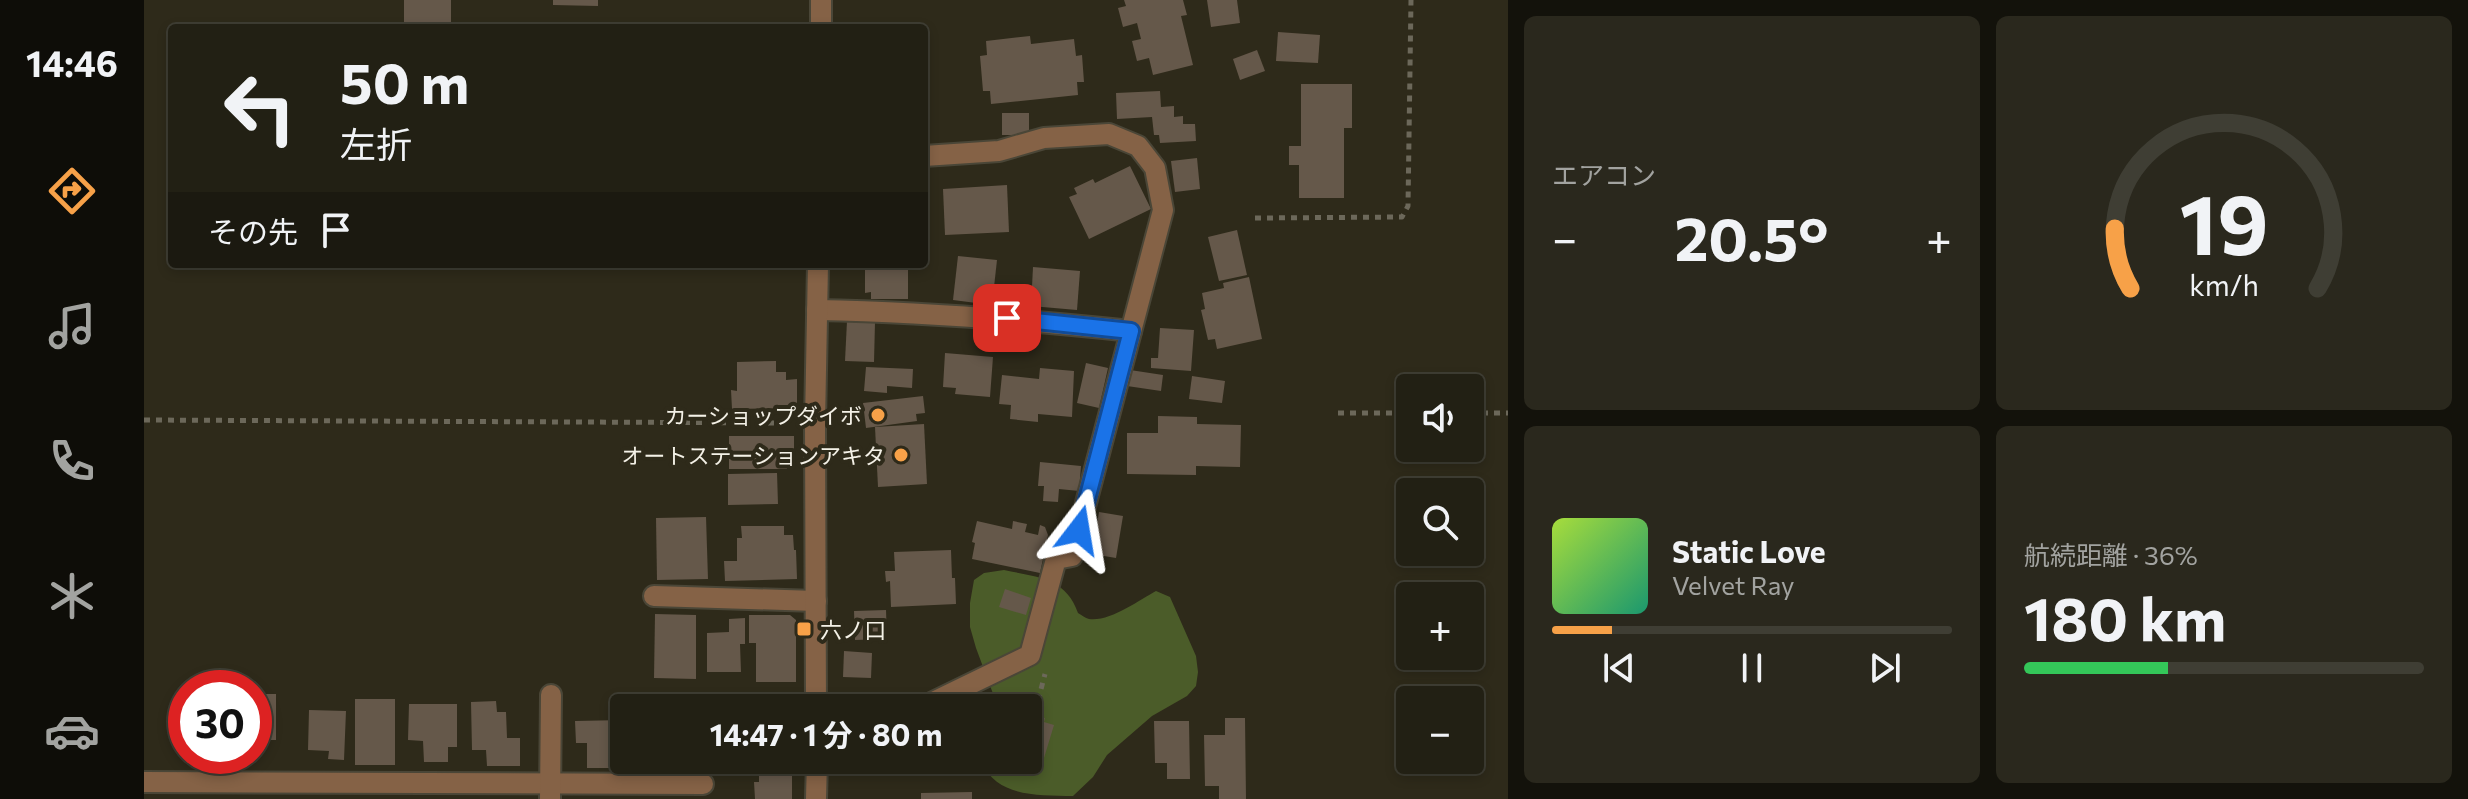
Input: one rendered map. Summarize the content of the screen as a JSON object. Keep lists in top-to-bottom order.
{
  "places": {
    "other": ["カーショップダイボ", "オートステーションアキタ"],
    "transit": ["六ノ口"]
  },
  "page": {
    "tabs": "14:46",
    "tile": [
      "エアコン",
      ["航続距離 · 36%", "180 km"]
    ],
    "turn": ["50 m", "左折"],
    "then": "その先",
    "heat": ["−", "20.5°", "+"],
    "map_buttons": ["+", "−"],
    "song": ["Static Love", "Velvet Ray"],
    "limit": "30",
    "trip": "14:47 · 1 分 · 80 m",
    "gauge": ["19", "km/h"]
  }
}
